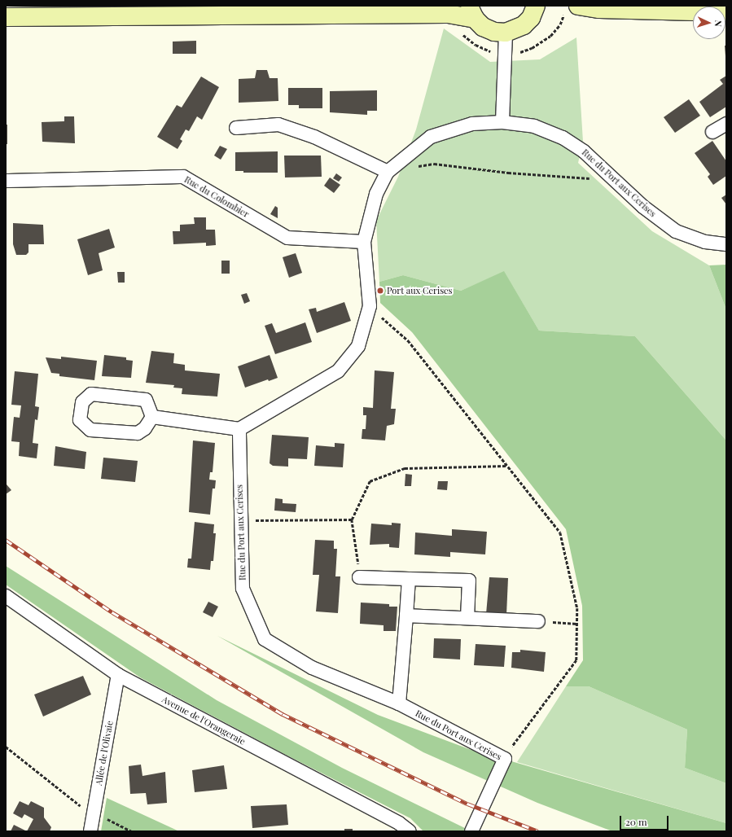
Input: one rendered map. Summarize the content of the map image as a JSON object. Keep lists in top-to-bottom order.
{
  "streets": {
    "street": [
      "Rue du Port aux Cerises",
      "Rue du Colombier",
      "Avenue de l'Orangeraie",
      "Allée de l'Olivaie"
    ]
  },
  "crossings": [
    ["Rue du Port aux Cerises", "Rue du Colombier"],
    ["Avenue de l'Orangeraie", "Allée de l'Olivaie"]
  ],
  "places": ["Port aux Cerises"],
  "scale_bar": "20 m",
  "north": "right"
}
